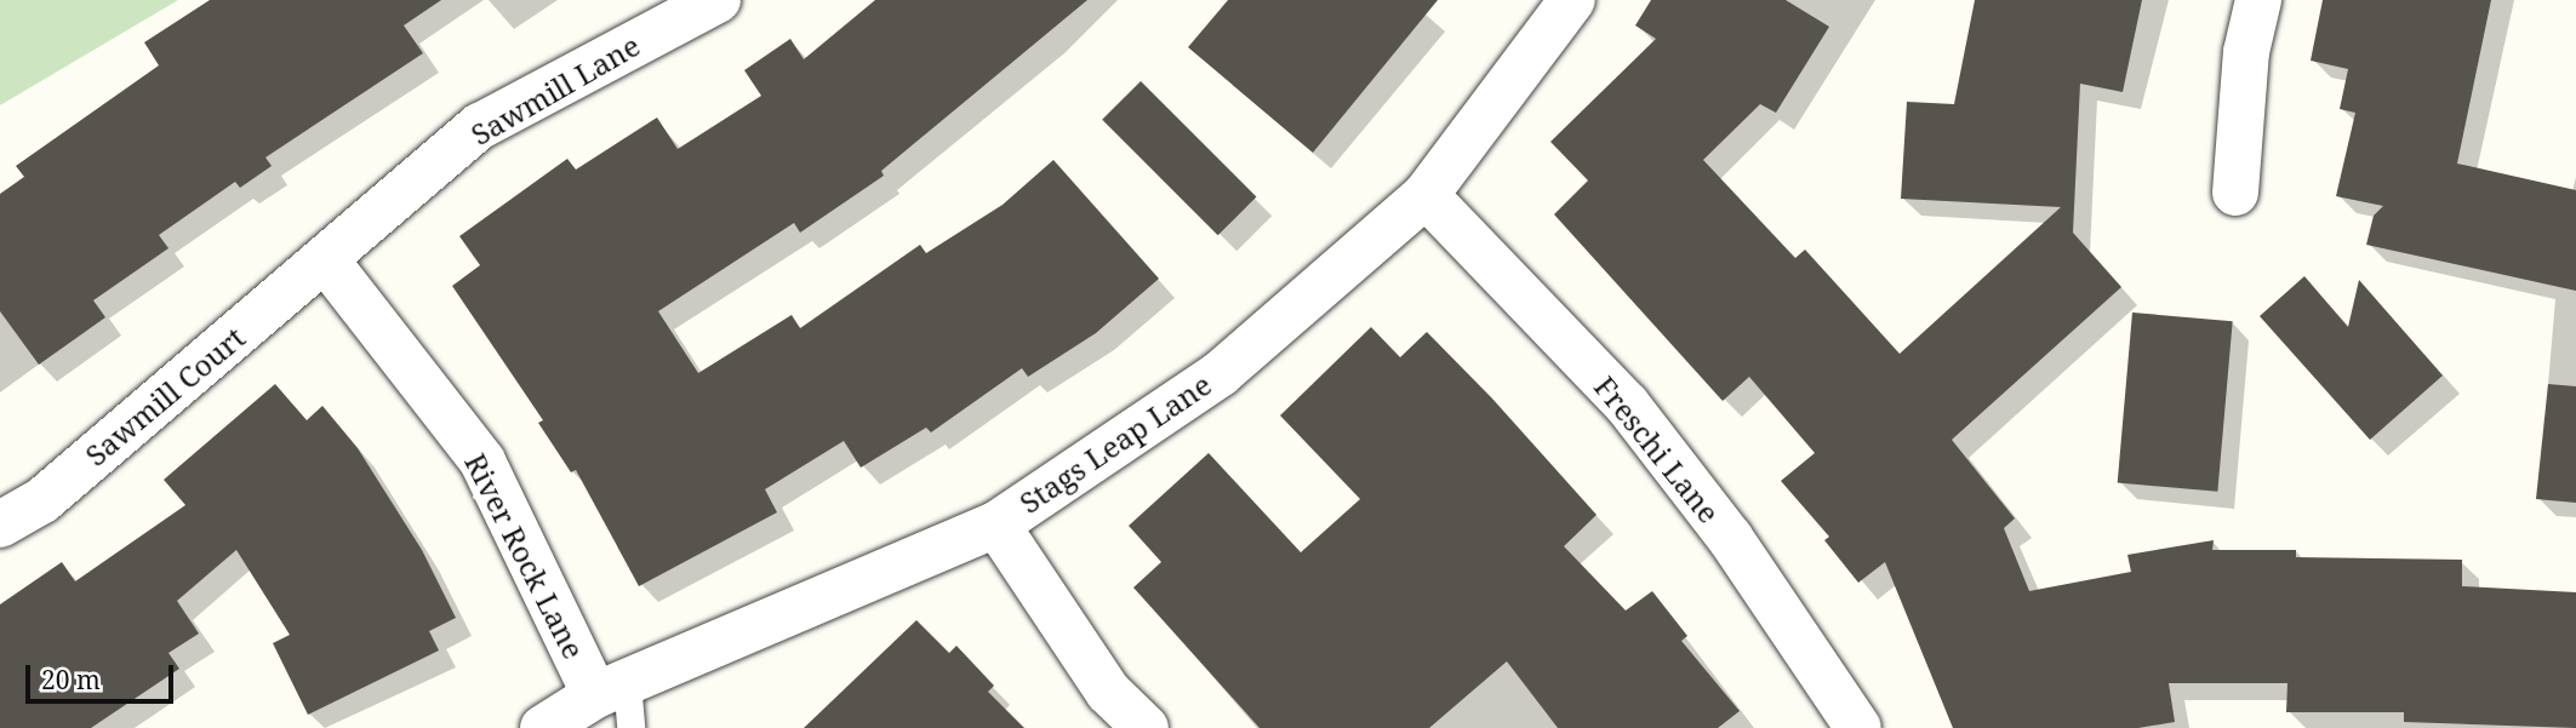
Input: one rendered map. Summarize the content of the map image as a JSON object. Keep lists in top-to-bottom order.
{
  "streets": {
    "street": [
      "Sawmill Lane",
      "Sawmill Court",
      "Stags Leap Lane",
      "Freschi Lane",
      "River Rock Lane"
    ]
  },
  "crossings": [
    ["Sawmill Lane", "Sawmill Court"],
    ["Sawmill Lane", "River Rock Lane"],
    ["Sawmill Court", "River Rock Lane"],
    ["Stags Leap Lane", "Freschi Lane"],
    ["Stags Leap Lane", "River Rock Lane"]
  ],
  "scale_bar": "20 m"
}
